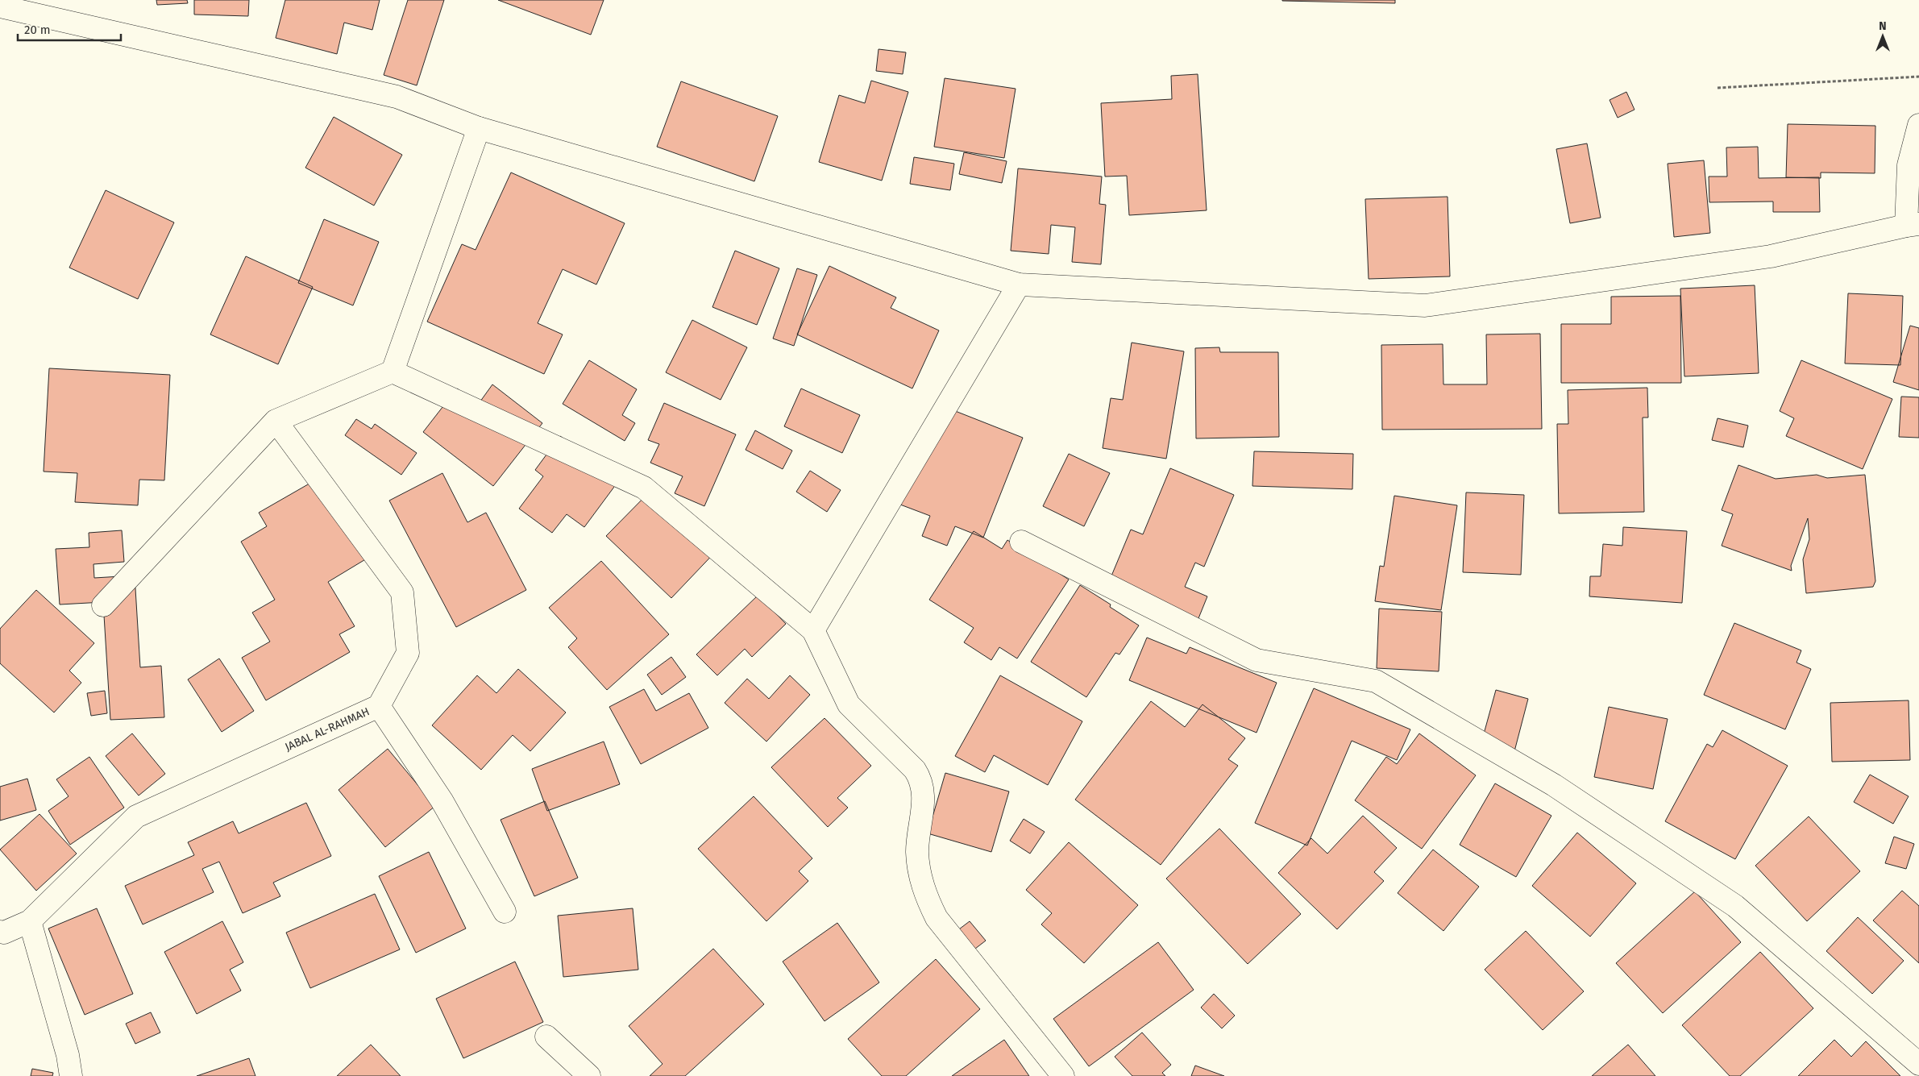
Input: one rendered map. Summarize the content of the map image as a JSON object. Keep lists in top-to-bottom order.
{
  "streets": {
    "street": ["JABAL AL-RAHMAH"]
  },
  "scale_bar": "20 m",
  "north": "top"
}
